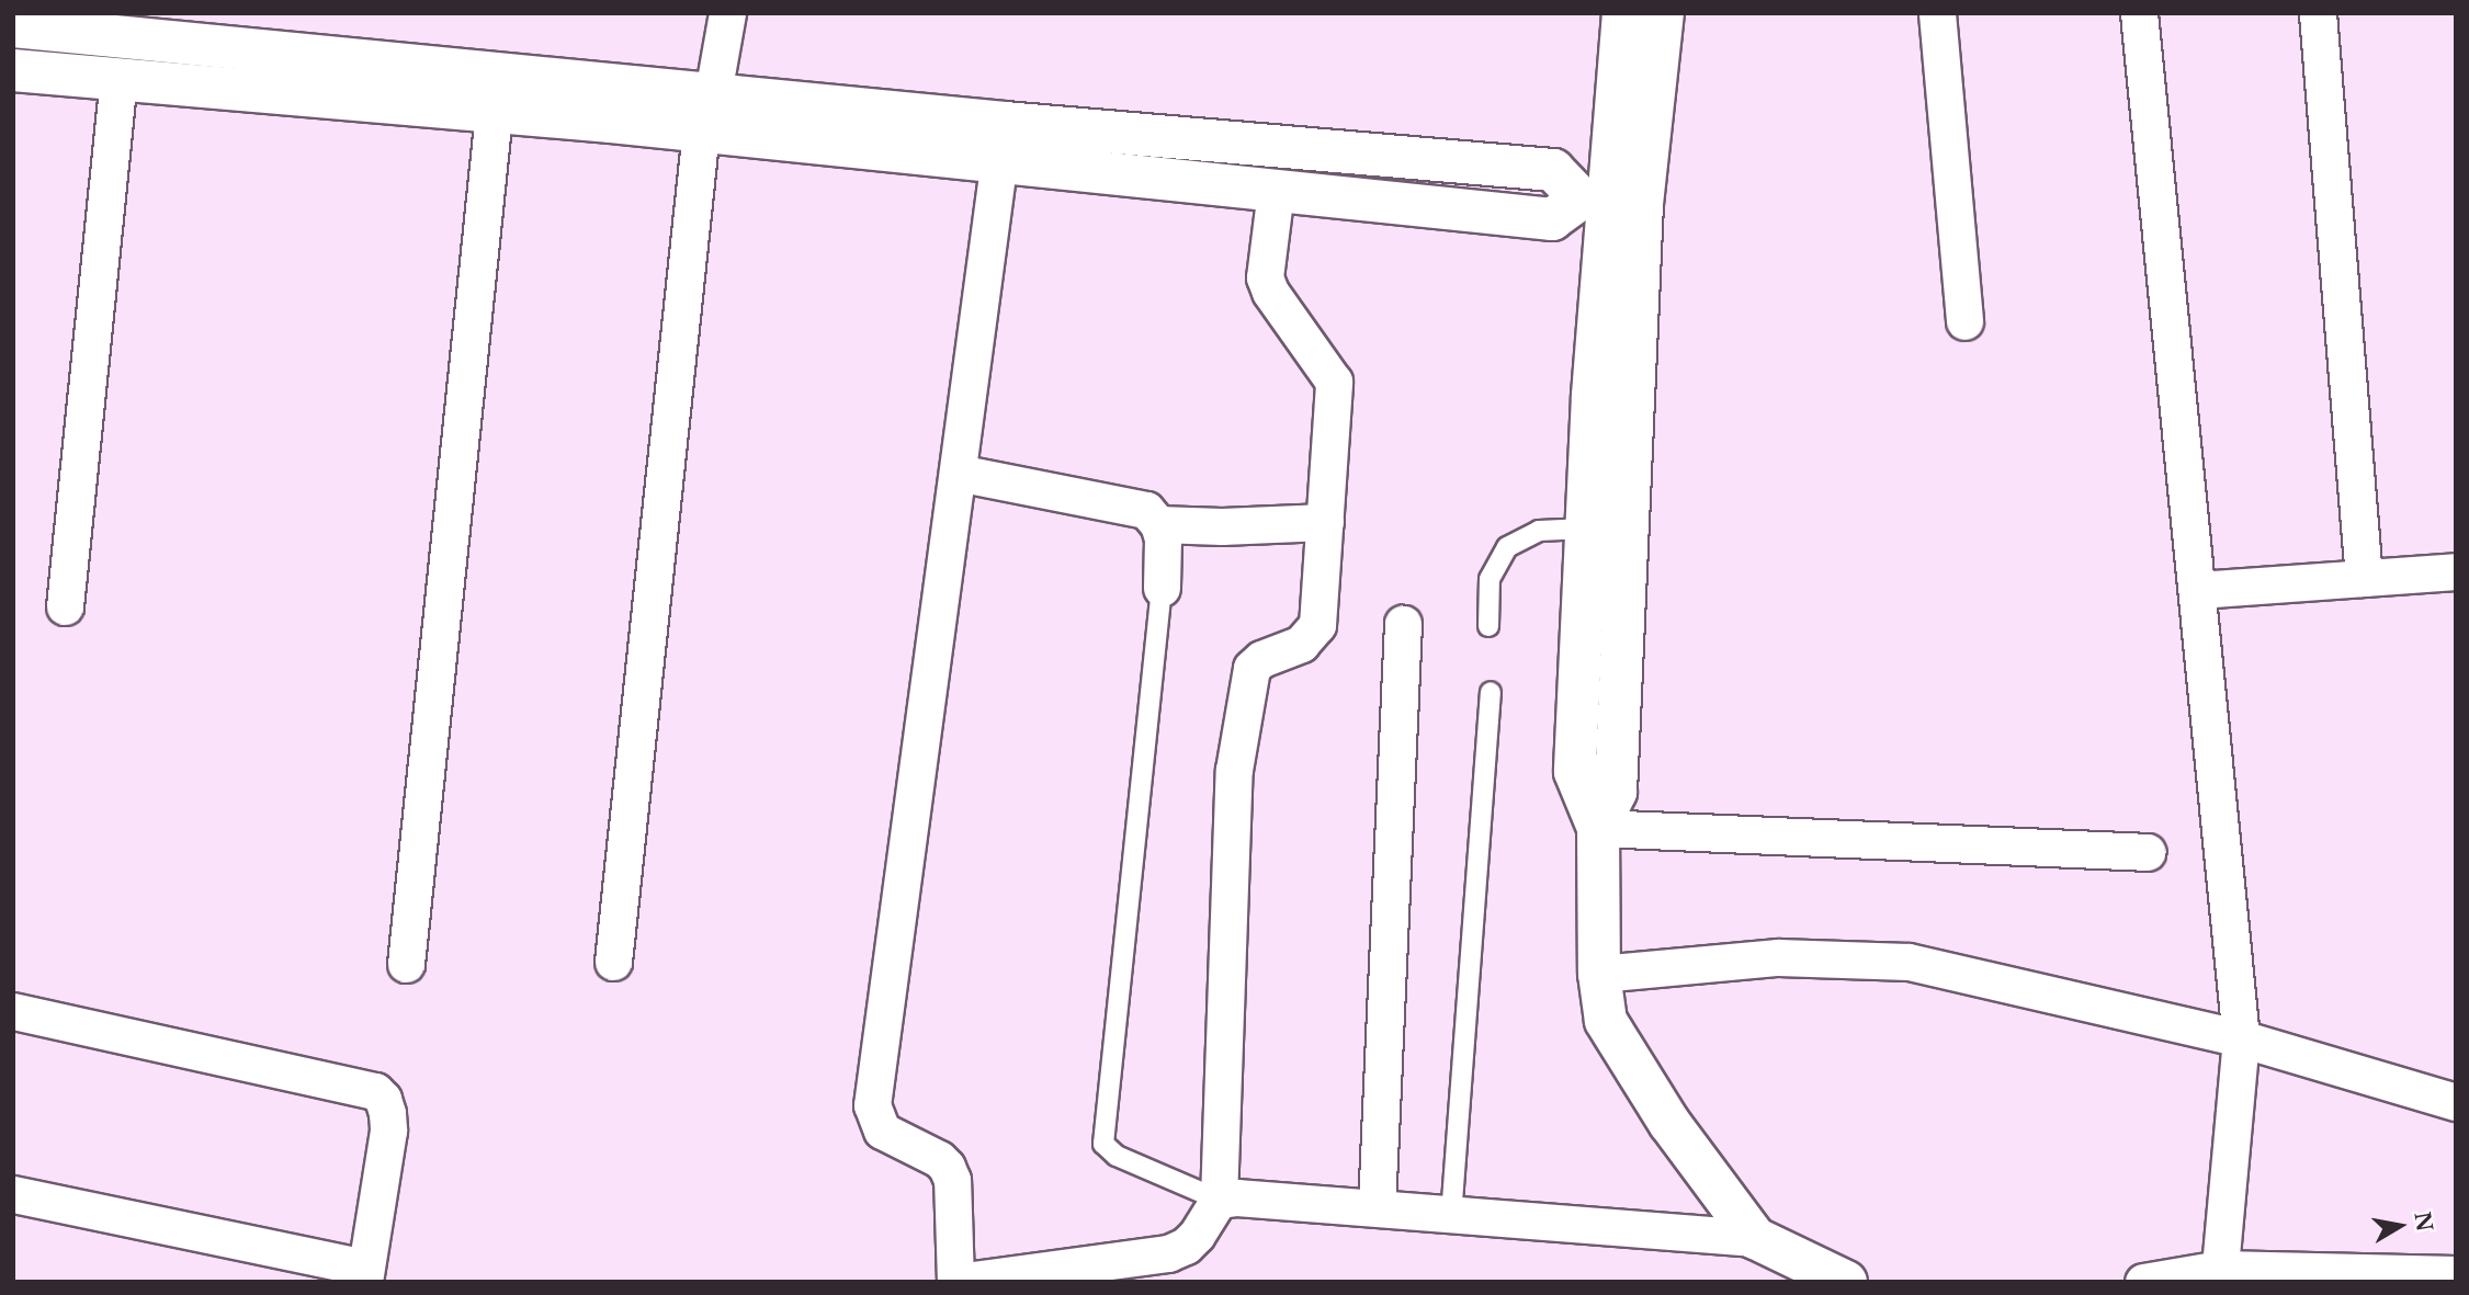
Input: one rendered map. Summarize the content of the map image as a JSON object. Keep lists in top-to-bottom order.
{
  "north": "right"
}
